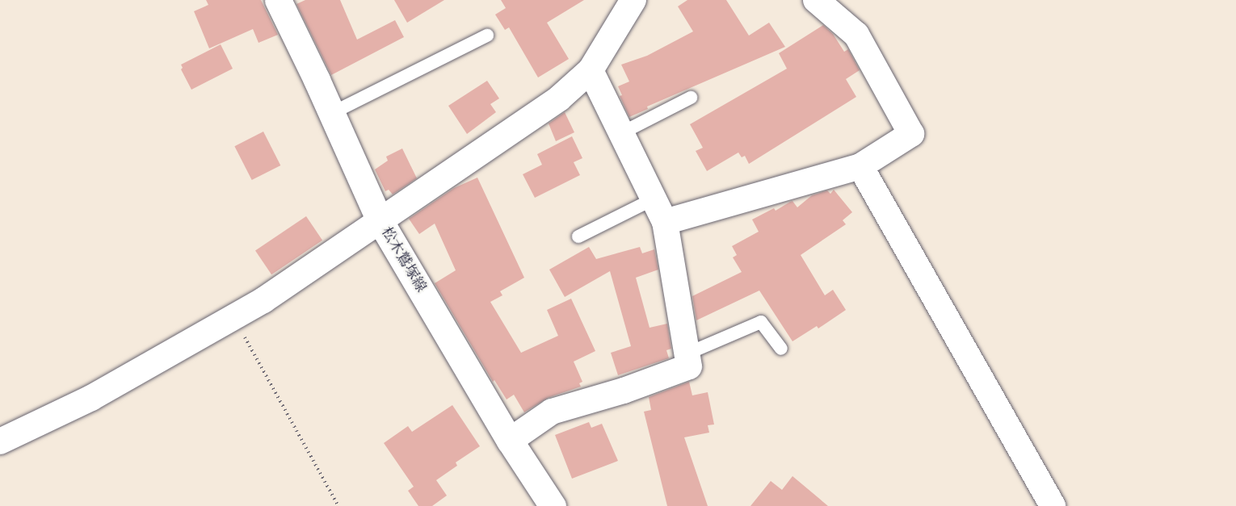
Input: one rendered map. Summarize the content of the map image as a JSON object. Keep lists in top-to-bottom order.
{
  "streets": {
    "main road": ["松木鷲塚線"]
  }
}
